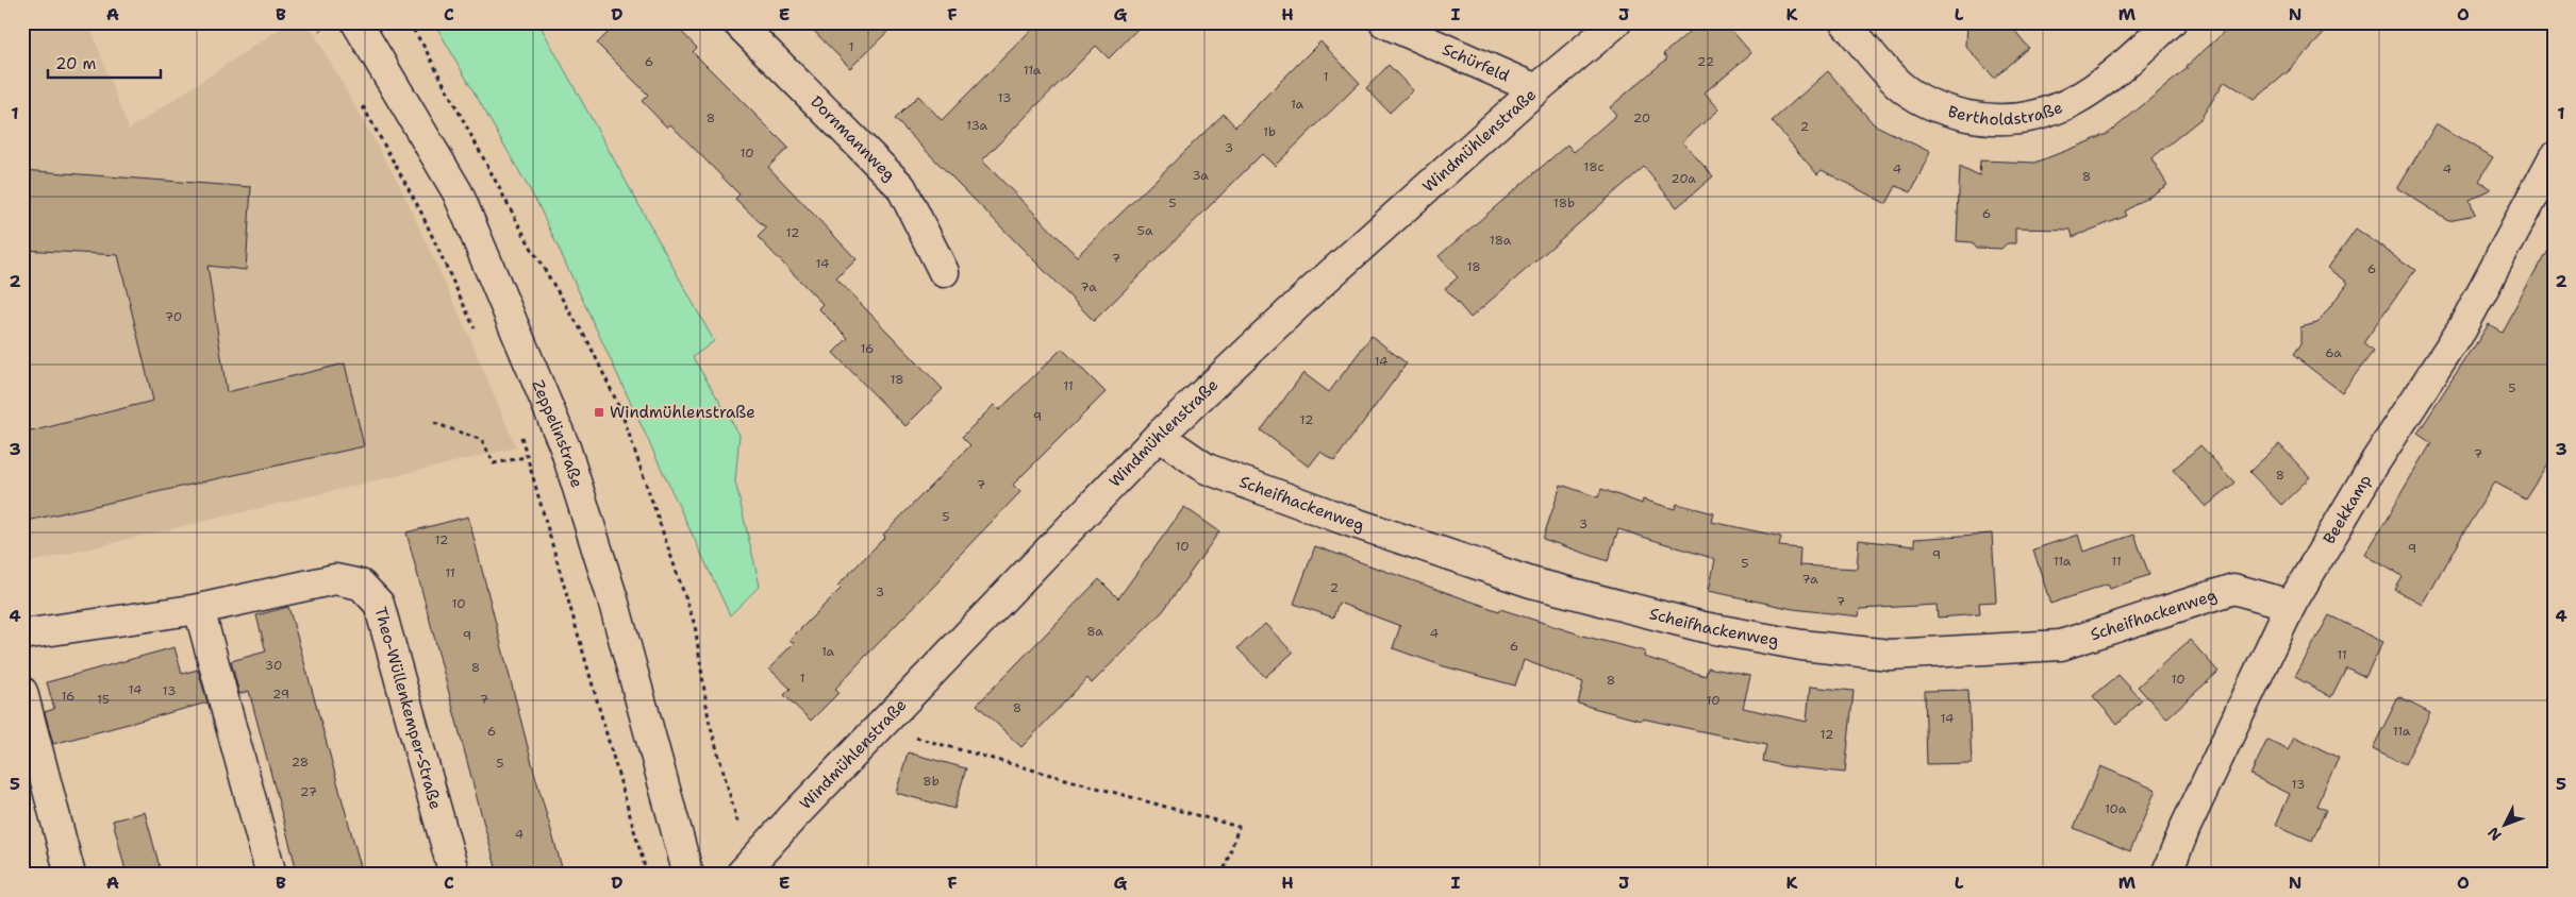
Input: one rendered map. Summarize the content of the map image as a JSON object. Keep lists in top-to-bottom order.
{
  "streets": {
    "street": [
      "Schürfeld",
      "Bertholdstraße",
      "Dornmannweg",
      "Windmühlenstraße",
      "Zeppelinstraße",
      "Scheifhackenweg",
      "Beekkamp",
      "Theo-Wüllenkemper-Straße"
    ]
  },
  "crossings": [
    ["Schürfeld", "Windmühlenstraße"],
    ["Windmühlenstraße", "Scheifhackenweg"],
    ["Scheifhackenweg", "Beekkamp"]
  ],
  "places": {
    "transit": ["Windmühlenstraße"]
  },
  "house_numbers": [
    "1",
    "6",
    "22",
    "11a",
    "1",
    "13",
    "1a",
    "8",
    "20",
    "13a",
    "2",
    "1b",
    "3",
    "10",
    "18c",
    "4",
    "4",
    "3a",
    "8",
    "20a",
    "5",
    "18b",
    "6",
    "5a",
    "12",
    "18a",
    "7",
    "14",
    "18",
    "6",
    "7a",
    "70",
    "16",
    "6a",
    "14",
    "18",
    "11",
    "5",
    "9",
    "12",
    "7",
    "8",
    "7",
    "5",
    "3",
    "12",
    "10",
    "9",
    "9",
    "11a",
    "11",
    "5",
    "11",
    "7a",
    "2",
    "3",
    "7",
    "10",
    "8a",
    "4",
    "9",
    "6",
    "1a",
    "11",
    "30",
    "8",
    "1",
    "10",
    "8",
    "14",
    "13",
    "29",
    "16",
    "15",
    "7",
    "10",
    "8",
    "14",
    "6",
    "11a",
    "12",
    "28",
    "5",
    "8b",
    "13",
    "27",
    "10a",
    "4"
  ],
  "scale_bar": "20 m",
  "north": "bottom left",
  "grid": {
    "columns": [
      "A",
      "B",
      "C",
      "D",
      "E",
      "F",
      "G",
      "H",
      "I",
      "J",
      "K",
      "L",
      "M",
      "N",
      "O"
    ],
    "rows": [
      "1",
      "2",
      "3",
      "4",
      "5"
    ]
  }
}
